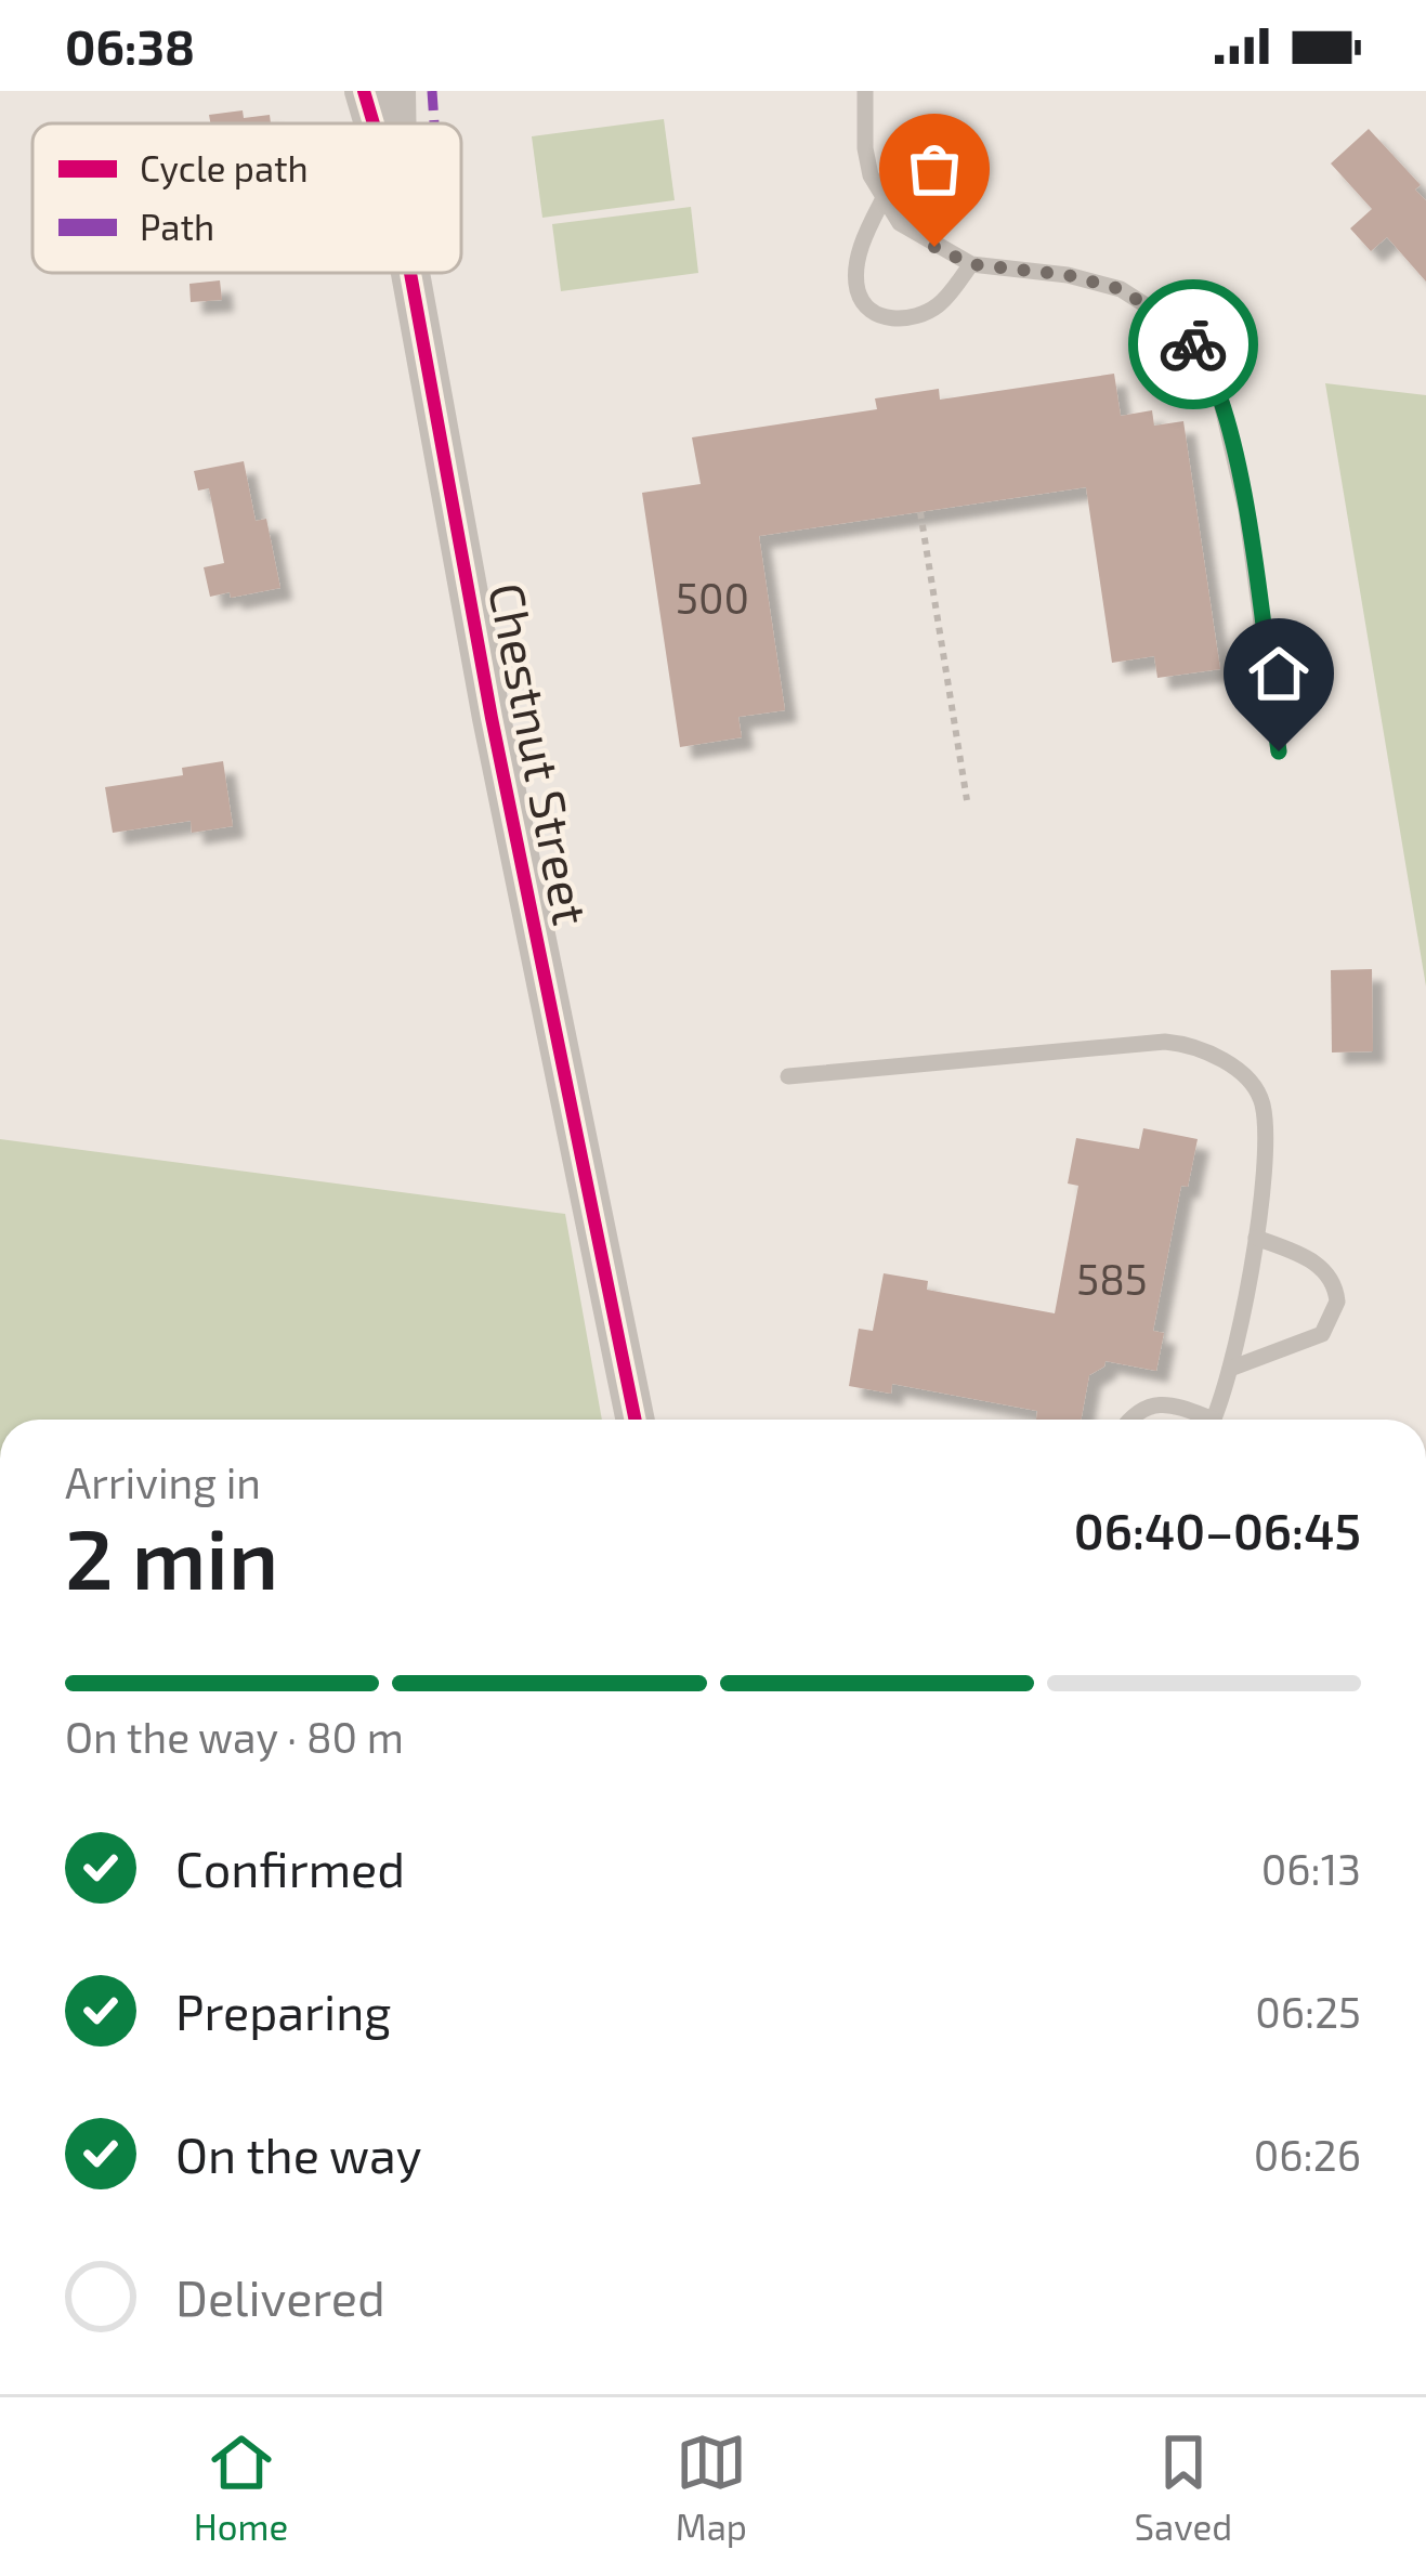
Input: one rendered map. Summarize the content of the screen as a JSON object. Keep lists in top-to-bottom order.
{
  "streets": {
    "street": ["Chestnut Street"]
  },
  "house_numbers": ["500", "585"],
  "legend": ["Cycle path", "Path"],
  "page": {
    "status": "06:38",
    "heading": ["2 min", "Arriving in", "06:40–06:45"],
    "bar": "On the way · 80 m",
    "list": [
      ["Confirmed", "06:13"],
      ["Preparing", "06:25"],
      ["On the way", "06:26"],
      "Delivered"
    ],
    "tabs": ["Home", "Map", "Saved"]
  }
}
